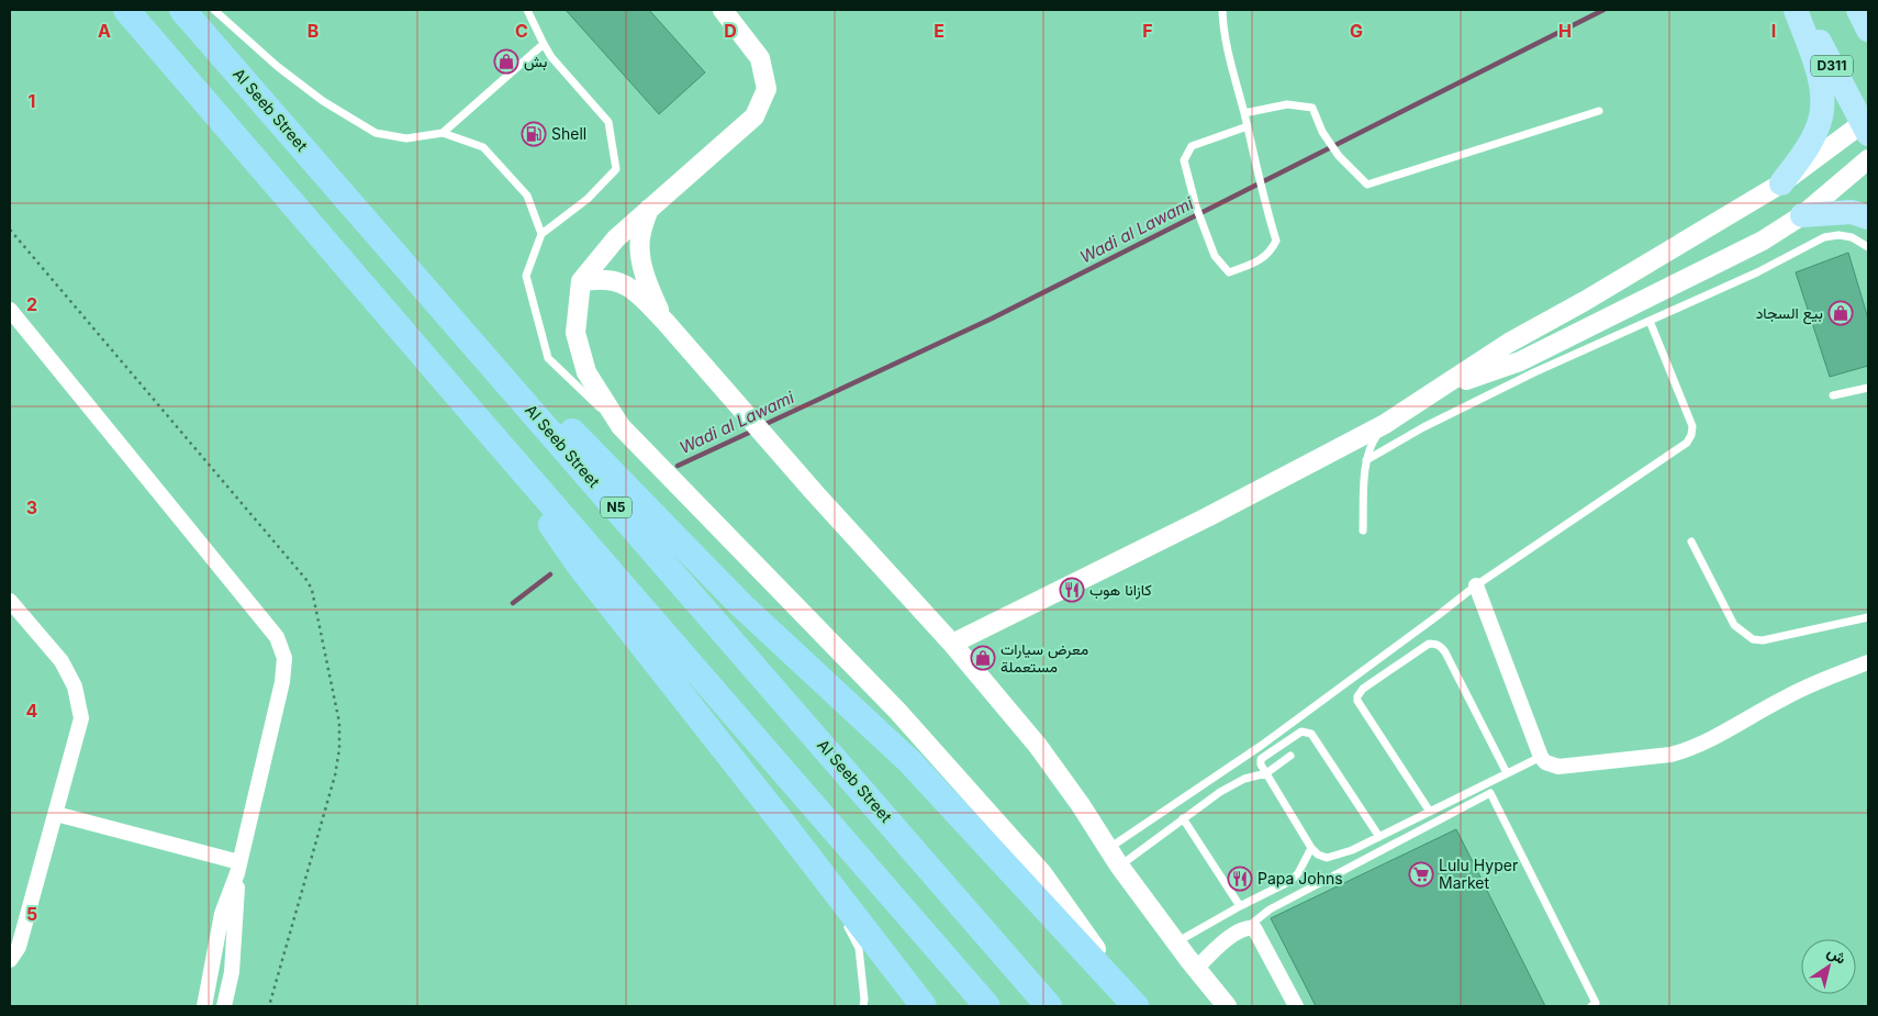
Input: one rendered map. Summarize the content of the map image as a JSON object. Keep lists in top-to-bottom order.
{
  "streets": {
    "highway": ["Al Seeb Street", "N5"],
    "main road": ["D311"]
  },
  "water": ["Wadi al Lawami"],
  "places": {
    "shop": ["بش", "بيع السجاد", "معرض سيارات مستعملة"],
    "fuel station": ["Shell"],
    "restaurant": ["كازانا هوب", "Papa Johns"],
    "supermarket": ["Lulu Hyper Market"]
  },
  "north": "top right",
  "grid": {
    "columns": [
      "A",
      "B",
      "C",
      "D",
      "E",
      "F",
      "G",
      "H",
      "I"
    ],
    "rows": [
      "1",
      "2",
      "3",
      "4",
      "5"
    ]
  }
}
